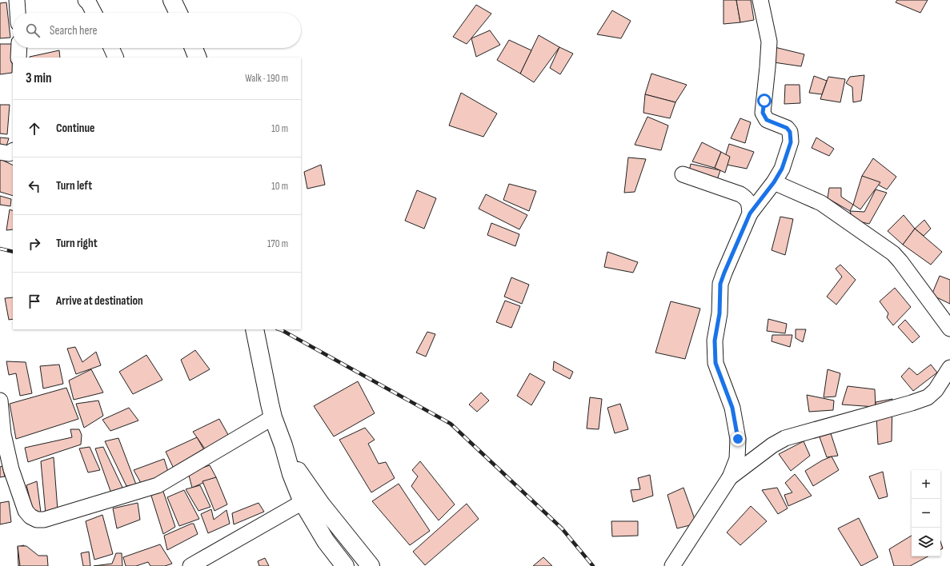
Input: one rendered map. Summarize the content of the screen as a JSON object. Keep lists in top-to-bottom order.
{
  "page": {
    "search": "Search here",
    "heading": ["3 min", "Walk · 190 m"],
    "list": [
      ["Continue", "10 m"],
      ["Turn left", "10 m"],
      ["Turn right", "170 m"],
      "Arrive at destination"
    ],
    "map_buttons": ["+", "−"]
  }
}
